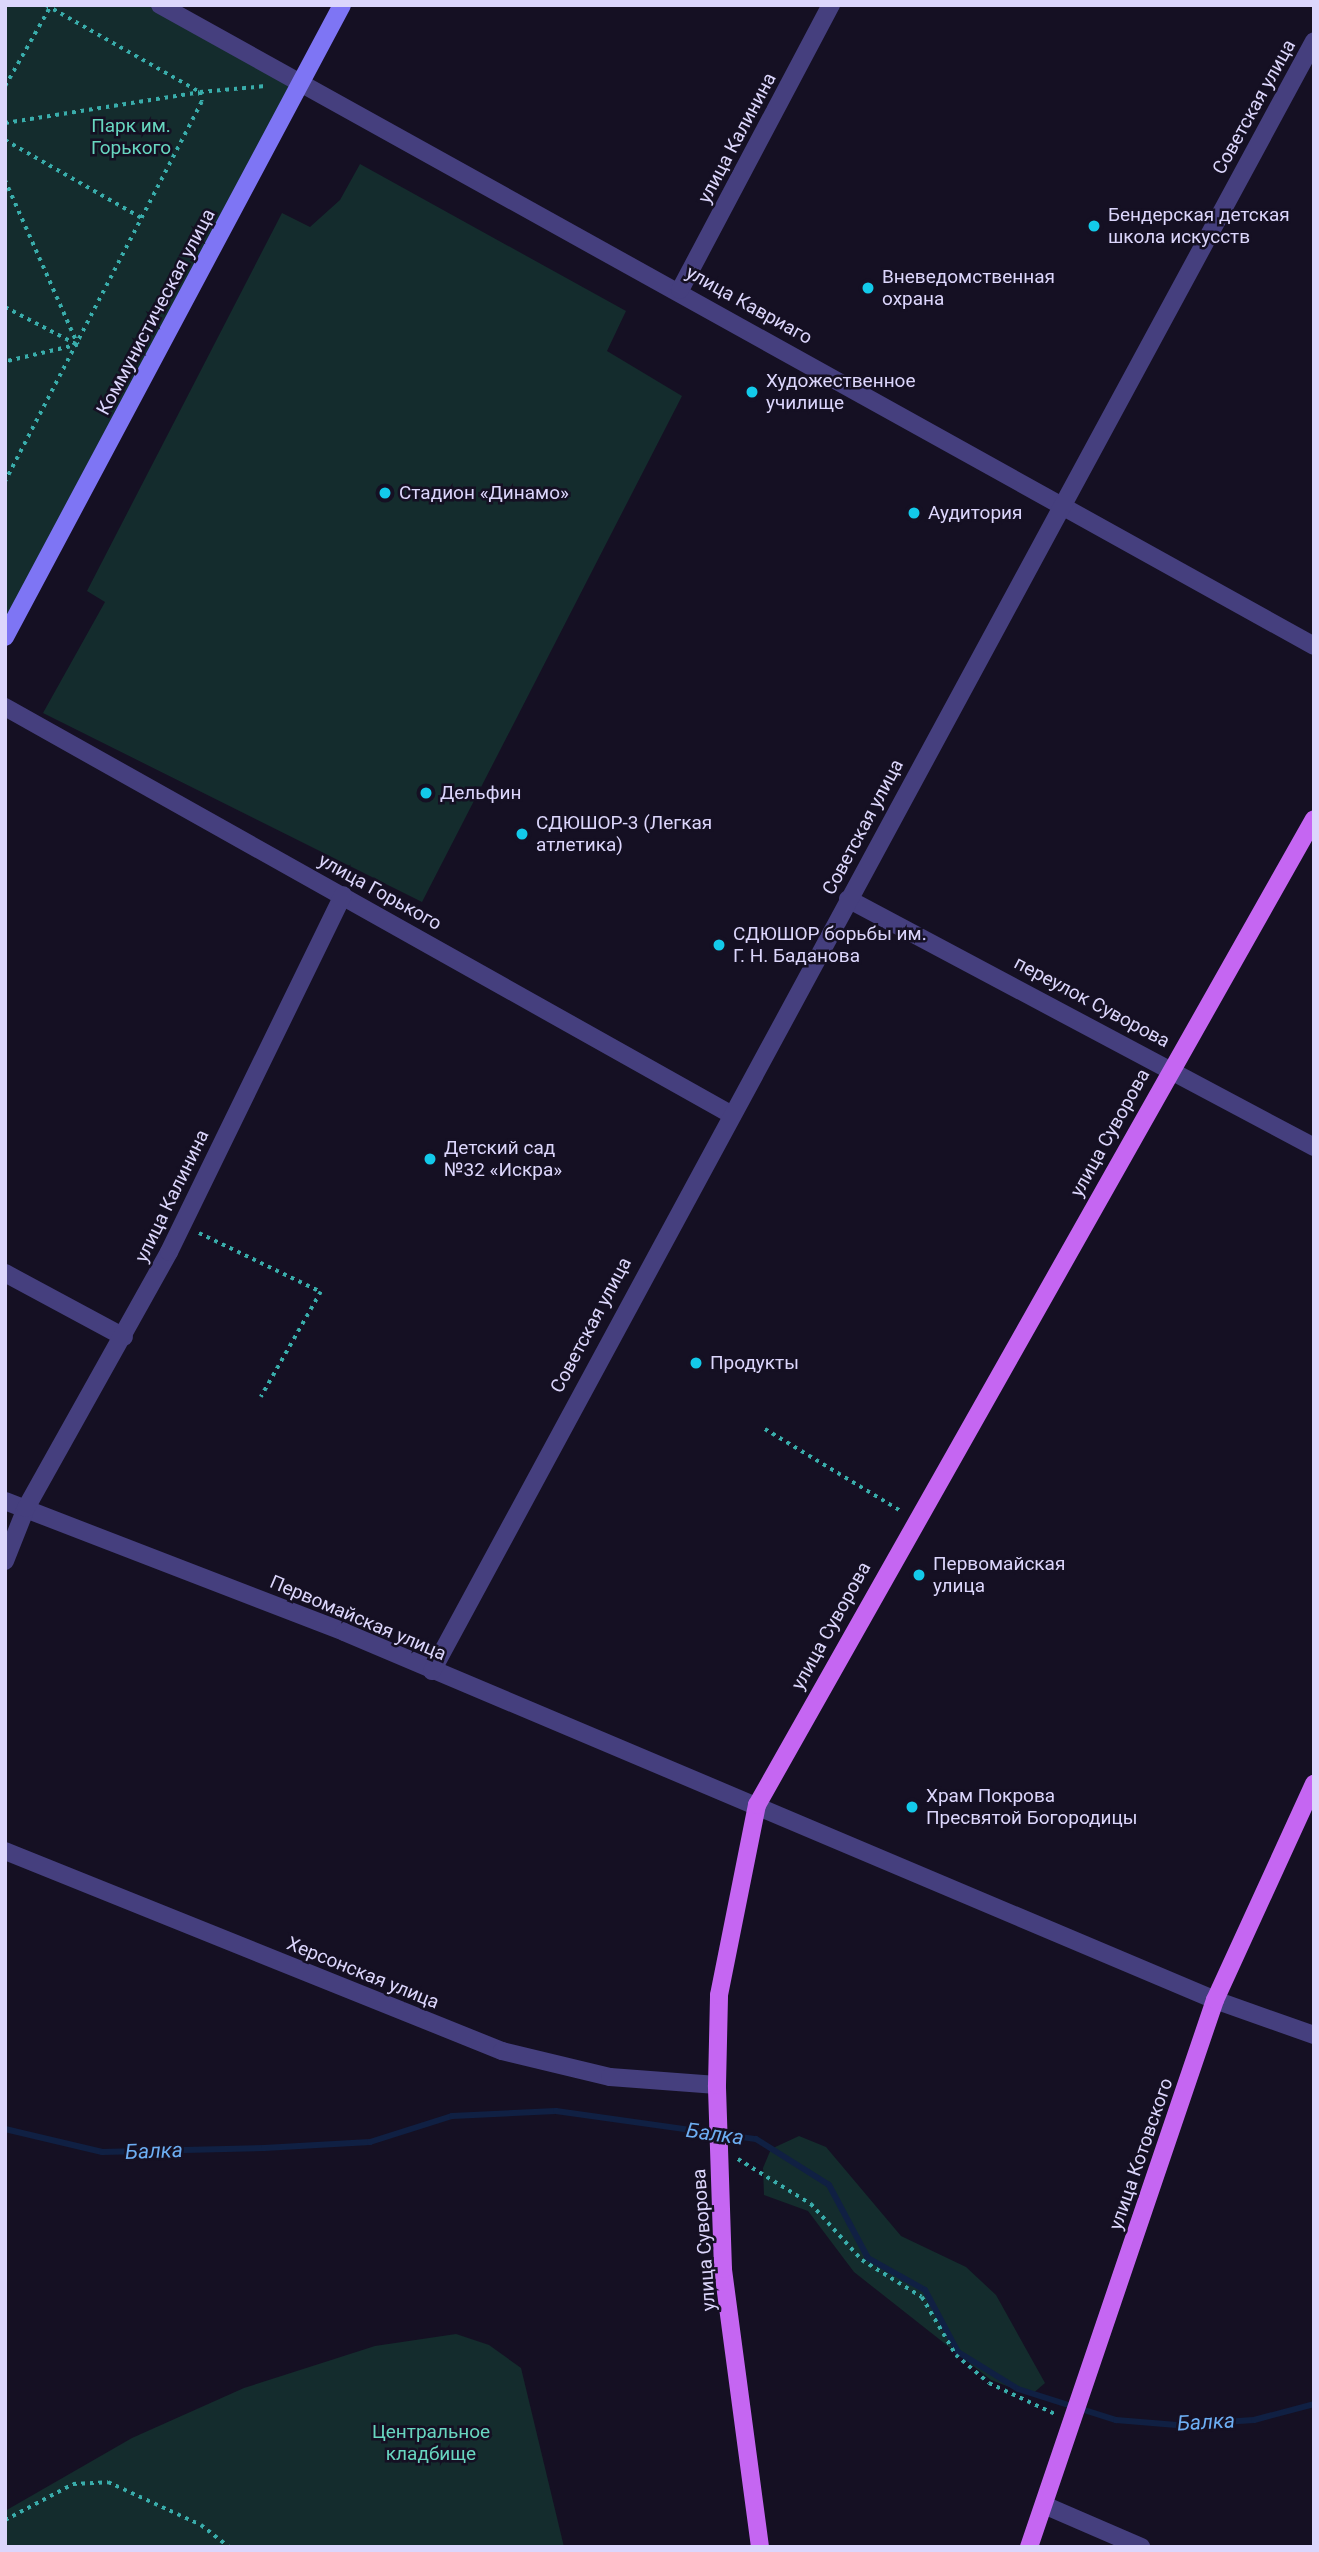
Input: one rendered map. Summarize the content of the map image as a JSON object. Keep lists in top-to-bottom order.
{
  "streets": {
    "main road": ["Коммунистическая улица", "улица Суворова", "улица Котовского"],
    "street": [
      "Советская улица",
      "улица Калинина",
      "улица Кавриаго",
      "улица Горького",
      "переулок Суворова",
      "Первомайская улица",
      "Херсонская улица"
    ]
  },
  "crossings": [
    ["Советская улица", "улица Кавриаго"],
    ["Советская улица", "улица Горького"],
    ["Советская улица", "переулок Суворова"],
    ["Советская улица", "Первомайская улица"],
    ["улица Калинина", "улица Кавриаго"],
    ["улица Калинина", "улица Горького"],
    ["улица Калинина", "Первомайская улица"],
    ["улица Кавриаго", "Коммунистическая улица"],
    ["переулок Суворова", "улица Суворова"],
    ["улица Суворова", "Первомайская улица"],
    ["улица Суворова", "Херсонская улица"],
    ["Первомайская улица", "улица Котовского"]
  ],
  "water": ["Балка"],
  "parks": ["Парк им. Горького", "Центральное кладбище"],
  "places": [
    "Бендерская детская школа искусств",
    "Вневедомственная охрана",
    "Художественное училище",
    "Стадион «Динамо»",
    "Аудитория",
    "Дельфин",
    "СДЮШОР-3 (Легкая атлетика)",
    "СДЮШОР борьбы им. Г. Н. Баданова",
    "Детский сад №32 «Искра»",
    "Продукты",
    "Первомайская улица",
    "Храм Покрова Пресвятой Богородицы"
  ]
}
